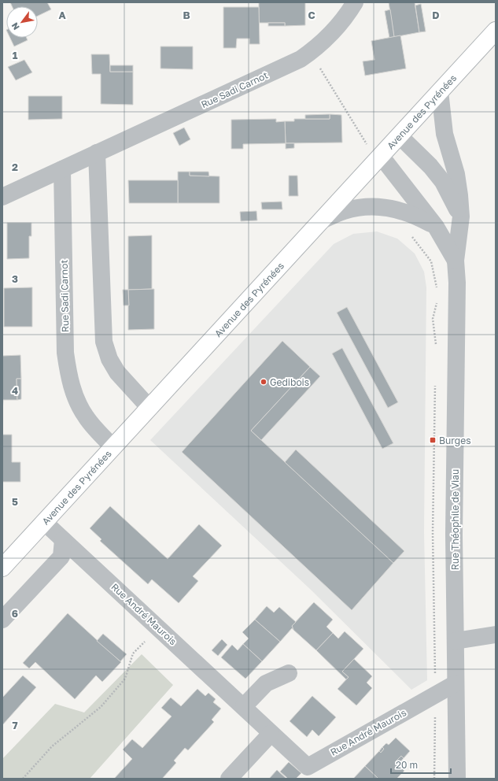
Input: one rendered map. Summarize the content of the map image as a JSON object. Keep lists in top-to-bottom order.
{
  "streets": {
    "main road": ["Avenue des Pyrénées"],
    "street": ["Rue Sadi Carnot", "Rue Théophile de Viau", "Rue André Maurois"]
  },
  "crossings": [
    ["Rue Sadi Carnot", "Avenue des Pyrénées"],
    ["Avenue des Pyrénées", "Rue Théophile de Viau"],
    ["Avenue des Pyrénées", "Rue André Maurois"],
    ["Rue Théophile de Viau", "Rue André Maurois"]
  ],
  "places": {
    "other": ["Gedibois"],
    "transit": ["Burges"]
  },
  "scale_bar": "20 m",
  "north": "bottom left",
  "grid": {
    "columns": [
      "A",
      "B",
      "C",
      "D"
    ],
    "rows": [
      "1",
      "2",
      "3",
      "4",
      "5",
      "6",
      "7"
    ]
  }
}
